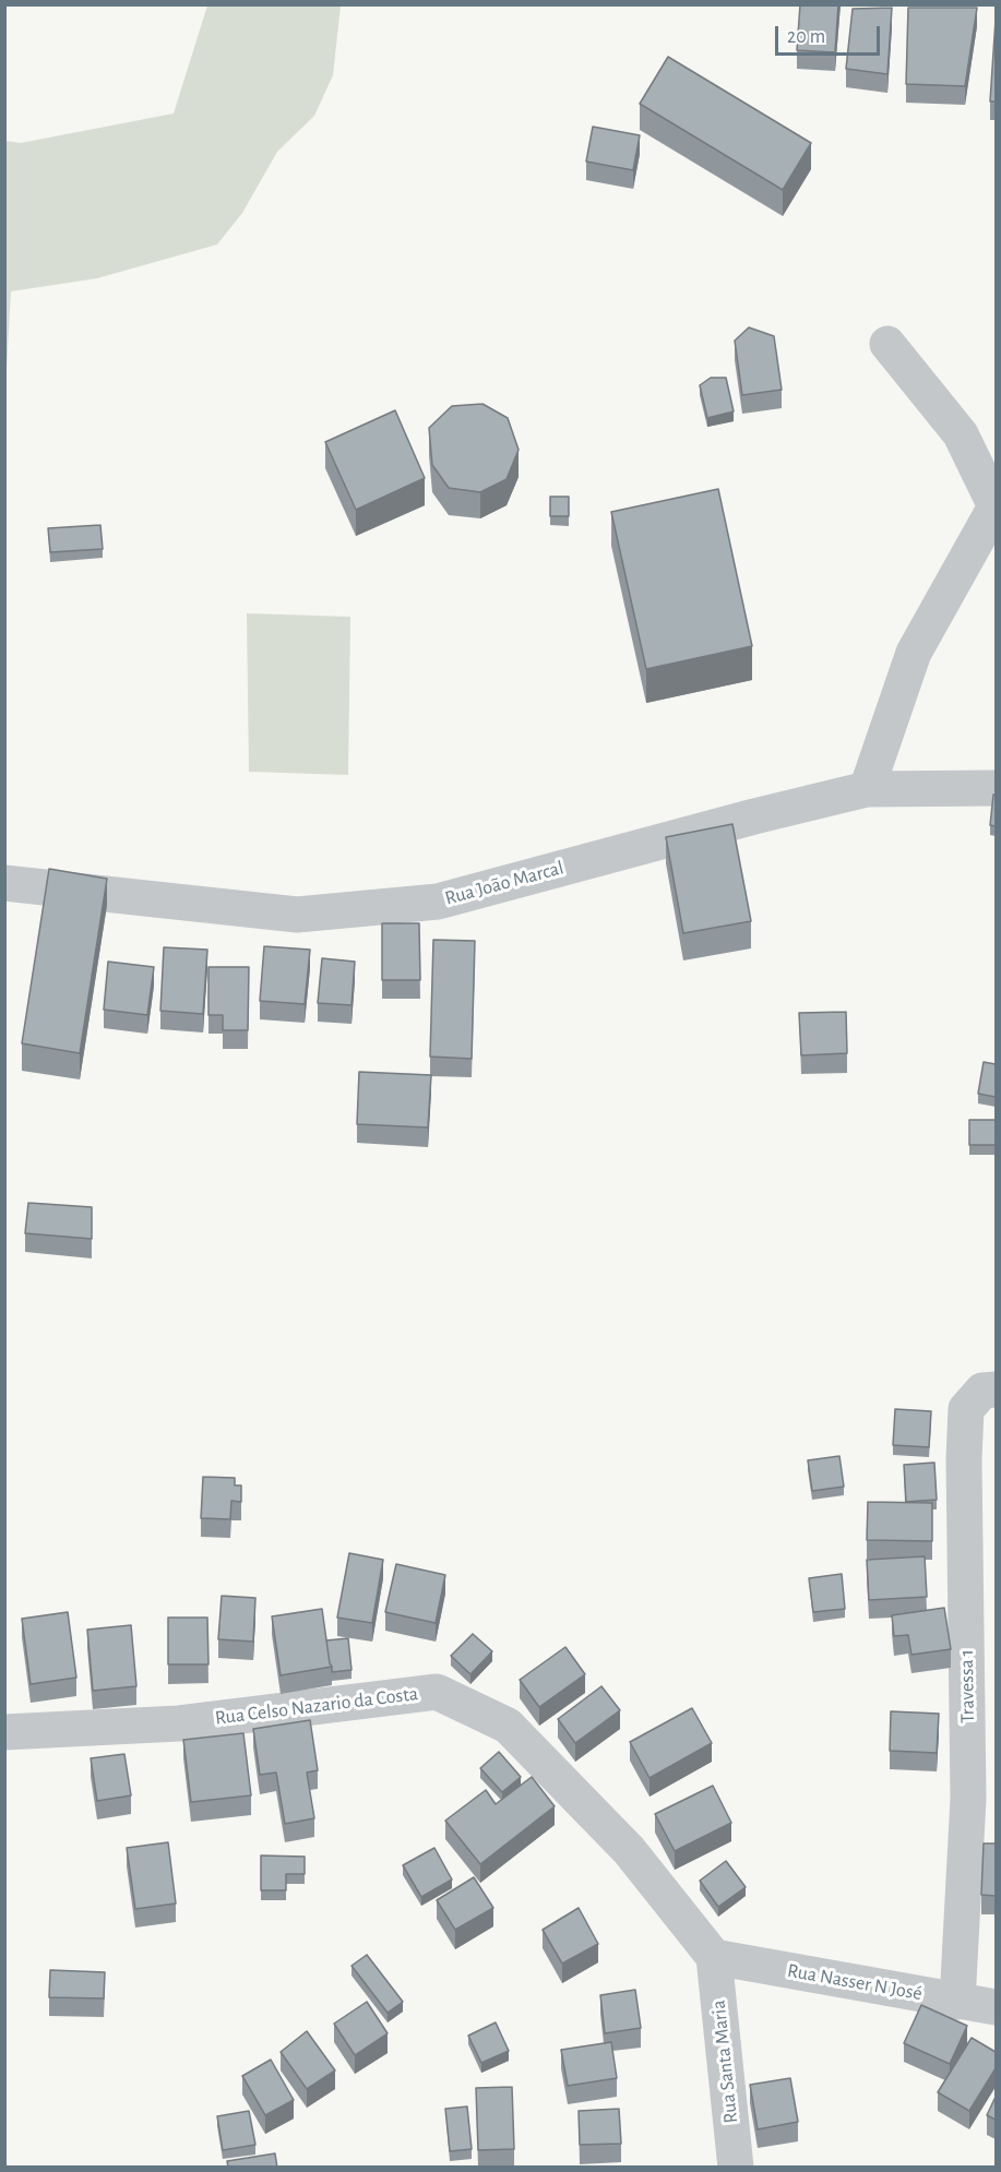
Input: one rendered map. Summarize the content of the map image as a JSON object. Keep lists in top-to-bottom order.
{
  "streets": {
    "street": [
      "Rua João Marcal",
      "Travessa 1",
      "Rua Celso Nazario da Costa",
      "Rua Nasser N José",
      "Rua Santa Maria"
    ]
  },
  "crossings": [
    ["Travessa 1", "Rua Nasser N José"],
    ["Rua Celso Nazario da Costa", "Rua Nasser N José"],
    ["Rua Celso Nazario da Costa", "Rua Santa Maria"],
    ["Rua Nasser N José", "Rua Santa Maria"]
  ],
  "scale_bar": "20 m"
}
